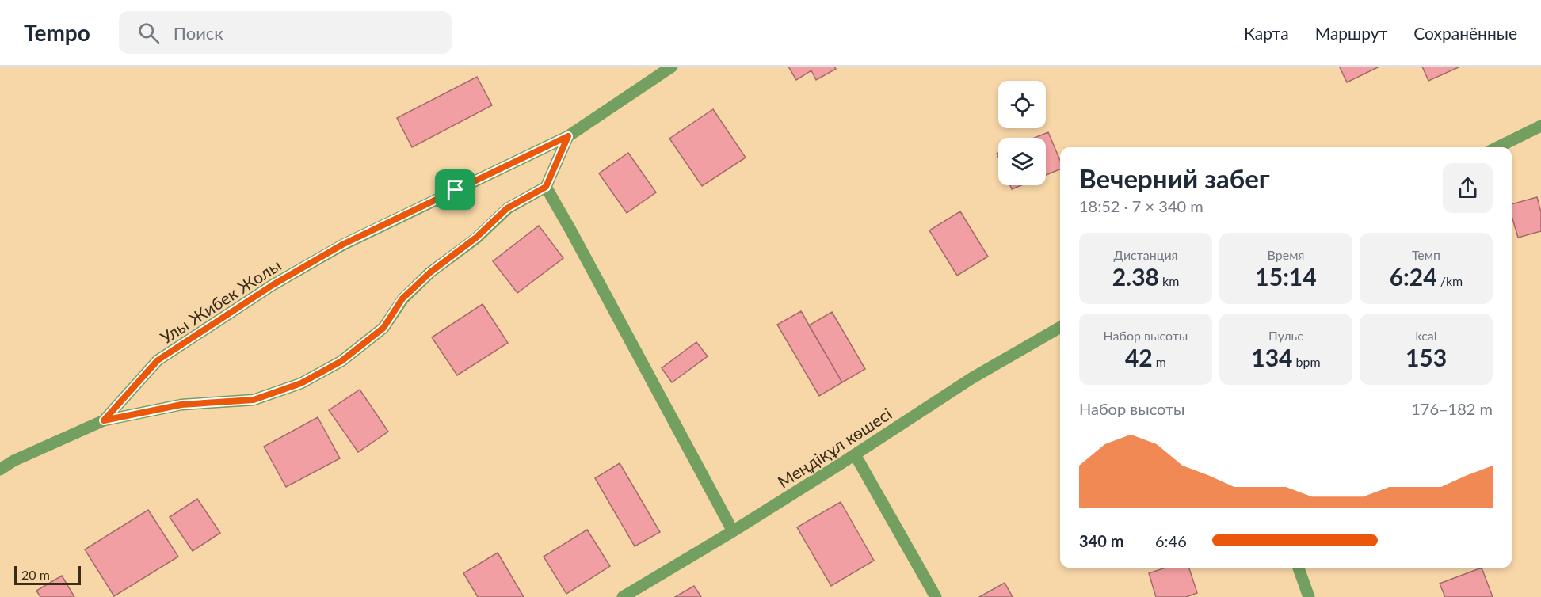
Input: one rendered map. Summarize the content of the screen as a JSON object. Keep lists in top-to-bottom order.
{
  "streets": {
    "street": ["Улы Жибек Жолы", "Меңдіқұл көшесі"]
  },
  "scale_bar": "20 m",
  "page": {
    "header": "Tempo",
    "search": "Поиск",
    "nav": ["Карта", "Маршрут", "Сохранённые"],
    "heading": ["Вечерний забег", "18:52 · 7 × 340 m"],
    "stats": [
      ["Дистанция", "2.38 km"],
      ["Время", "15:14"],
      ["Темп", "6:24 /km"],
      ["Набор высоты", "42 m"],
      ["Пульс", "134 bpm"],
      ["kcal", "153"]
    ],
    "chart": ["Набор высоты", "176–182 m"],
    "list": [
      {
        "name": "340 m",
        "note": "6:46"
      }
    ],
    "scale": "20 m"
  }
}
